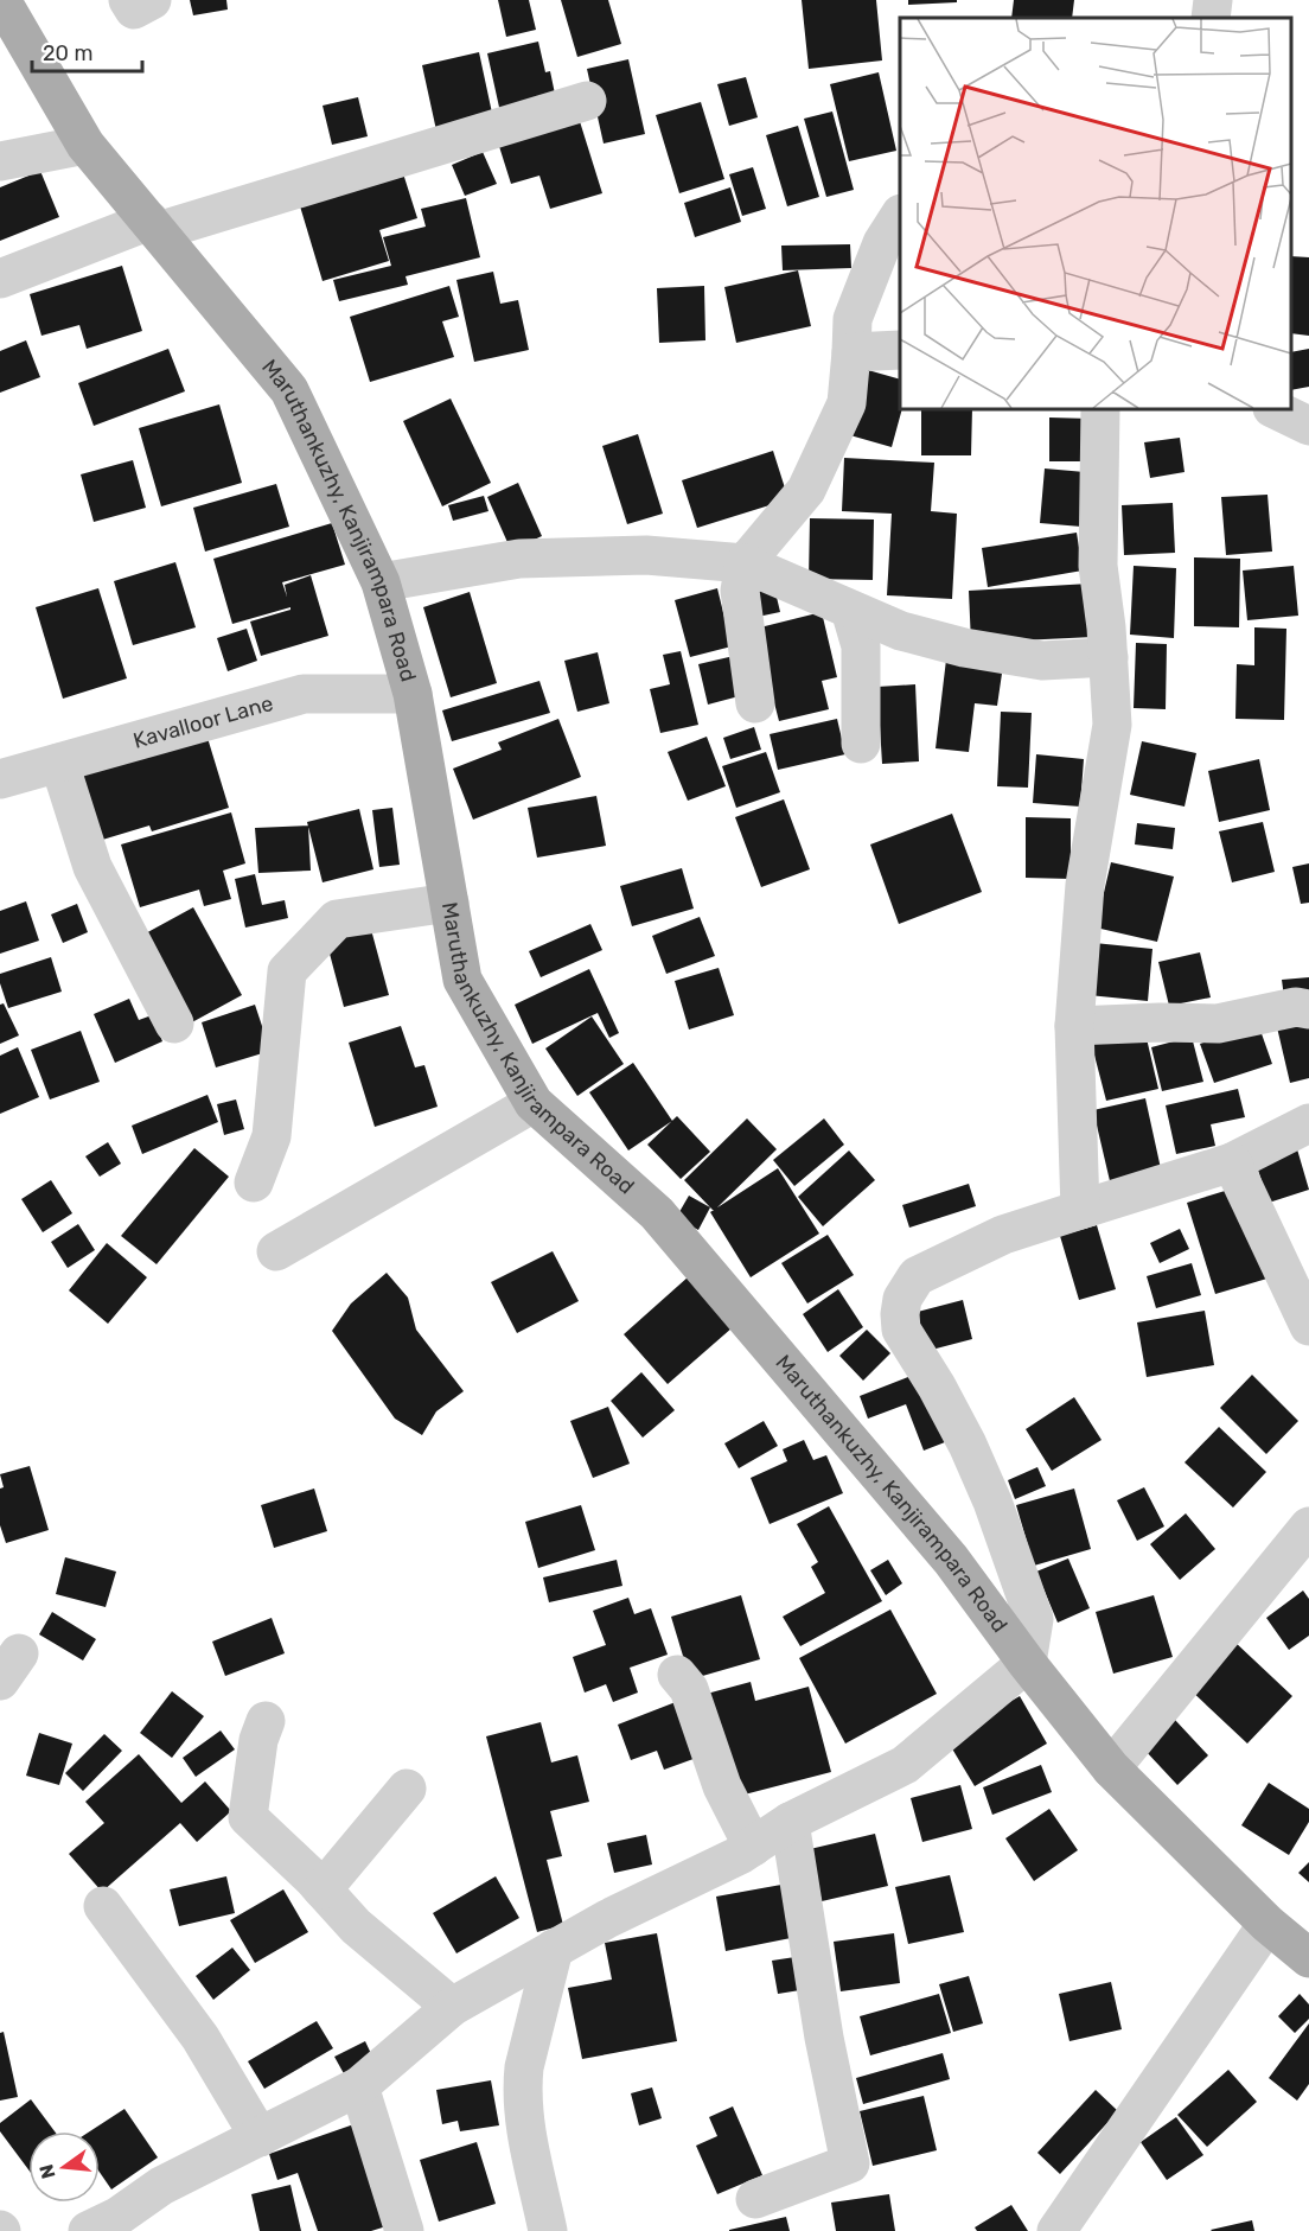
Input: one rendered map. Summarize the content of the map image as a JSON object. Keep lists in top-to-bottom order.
{
  "streets": {
    "main road": ["Maruthankuzhy, Kanjirampara Road"],
    "street": ["Kavalloor Lane"]
  },
  "crossings": [
    ["Maruthankuzhy, Kanjirampara Road", "Kavalloor Lane"]
  ],
  "scale_bar": "20 m",
  "north": "left"
}
